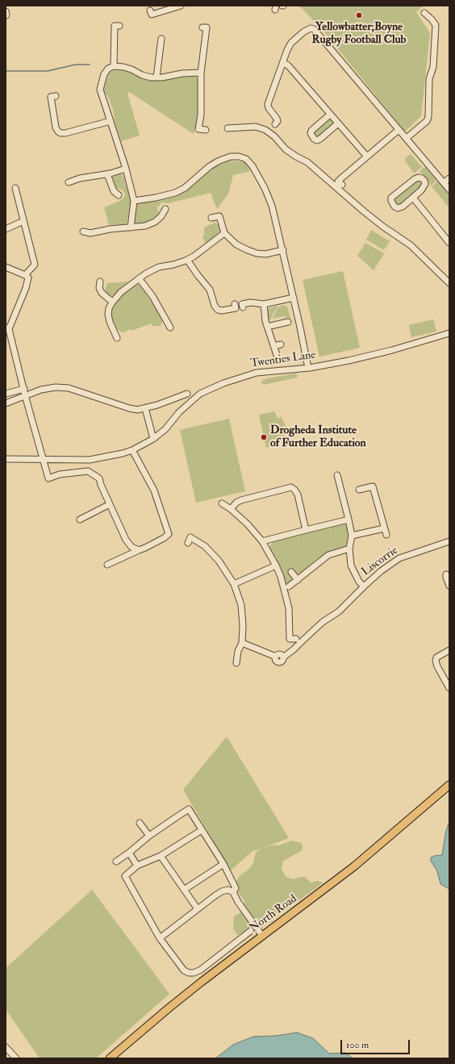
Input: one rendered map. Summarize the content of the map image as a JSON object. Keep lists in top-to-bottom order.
{
  "streets": {
    "main road": ["North Road"],
    "street": ["Twenties Lane", "Liscorrie"]
  },
  "places": ["Yellowbatter;Boyne Rugby Football Club", "Drogheda Institute of Further Education"],
  "scale_bar": "100 m"
}
